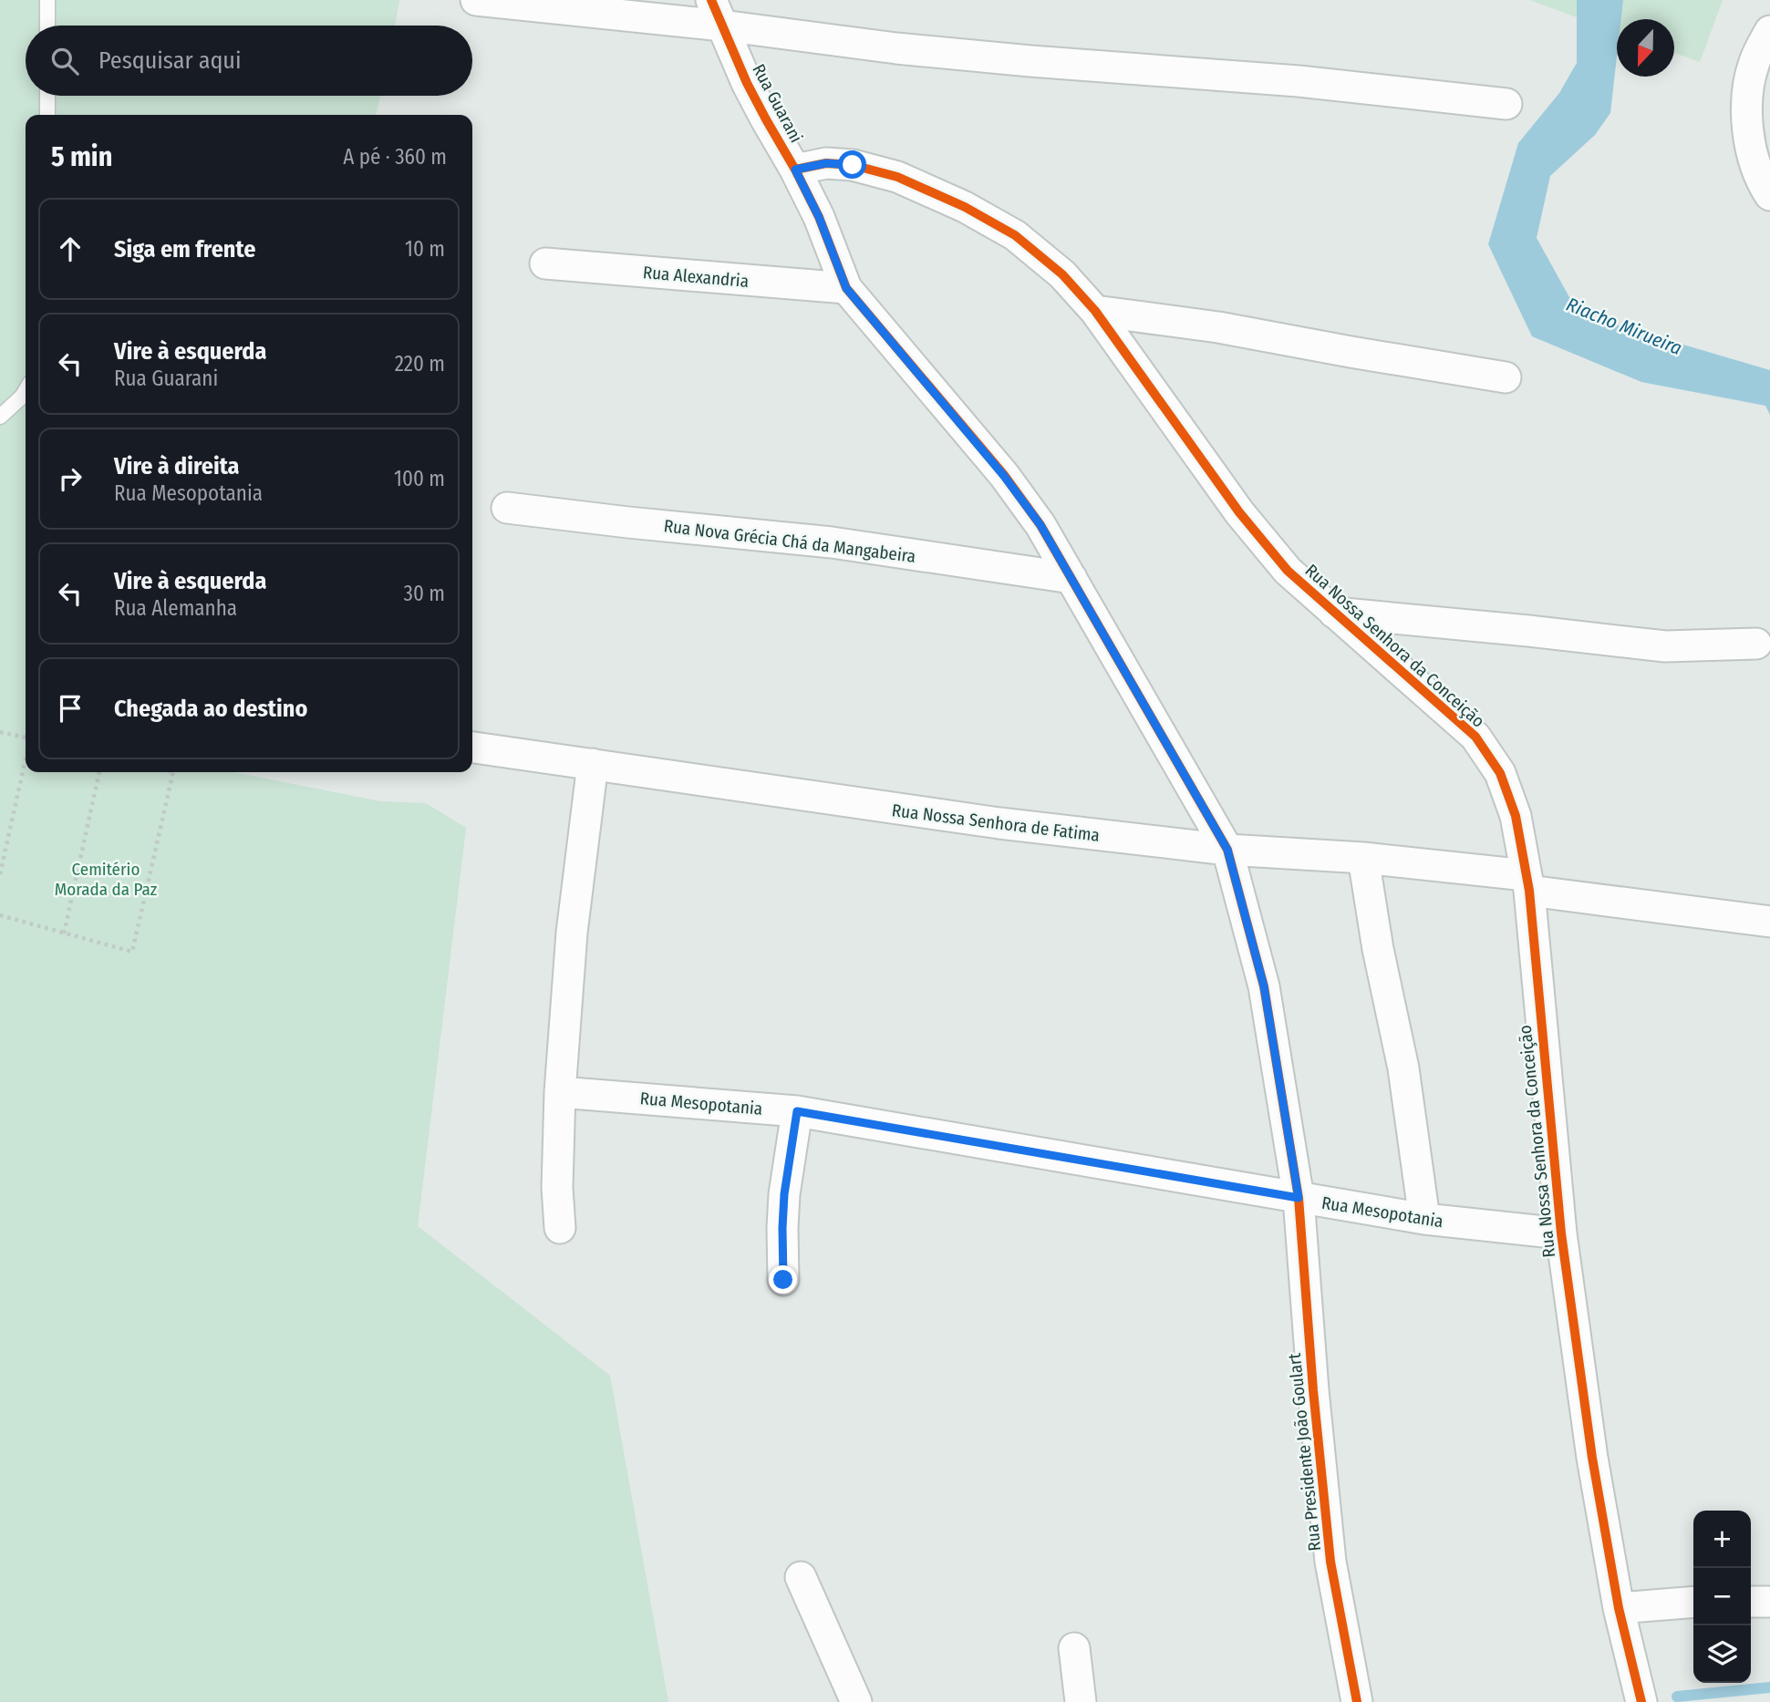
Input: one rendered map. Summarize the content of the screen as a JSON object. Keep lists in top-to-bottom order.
{
  "streets": {
    "street": [
      "Rua Guarani",
      "Rua Alexandria",
      "Rua Nova Grécia Chá da Mangabeira",
      "Rua Nossa Senhora da Conceição",
      "Rua Nossa Senhora de Fatima",
      "Rua Mesopotania",
      "Rua Presidente João Goulart"
    ]
  },
  "crossings": [
    ["Rua Guarani", "Rua Alexandria"],
    ["Rua Guarani", "Rua Nova Grécia Chá da Mangabeira"],
    ["Rua Guarani", "Rua Nossa Senhora da Conceição"],
    ["Rua Guarani", "Rua Nossa Senhora de Fatima"],
    ["Rua Guarani", "Rua Mesopotania"],
    ["Rua Guarani", "Rua Presidente João Goulart"],
    ["Rua Nossa Senhora da Conceição", "Rua Nossa Senhora de Fatima"],
    ["Rua Nossa Senhora da Conceição", "Rua Mesopotania"],
    ["Rua Mesopotania", "Rua Presidente João Goulart"]
  ],
  "water": ["Riacho Mirueira"],
  "parks": ["Cemitério Morada da Paz"],
  "north": "bottom",
  "page": {
    "search": "Pesquisar aqui",
    "heading": ["5 min", "A pé · 360 m"],
    "list": [
      ["Siga em frente", "10 m"],
      ["Vire à esquerda", "Rua Guarani", "220 m"],
      ["Vire à direita", "Rua Mesopotania", "100 m"],
      ["Vire à esquerda", "Rua Alemanha", "30 m"],
      "Chegada ao destino"
    ],
    "map_buttons": ["+", "−"]
  }
}
